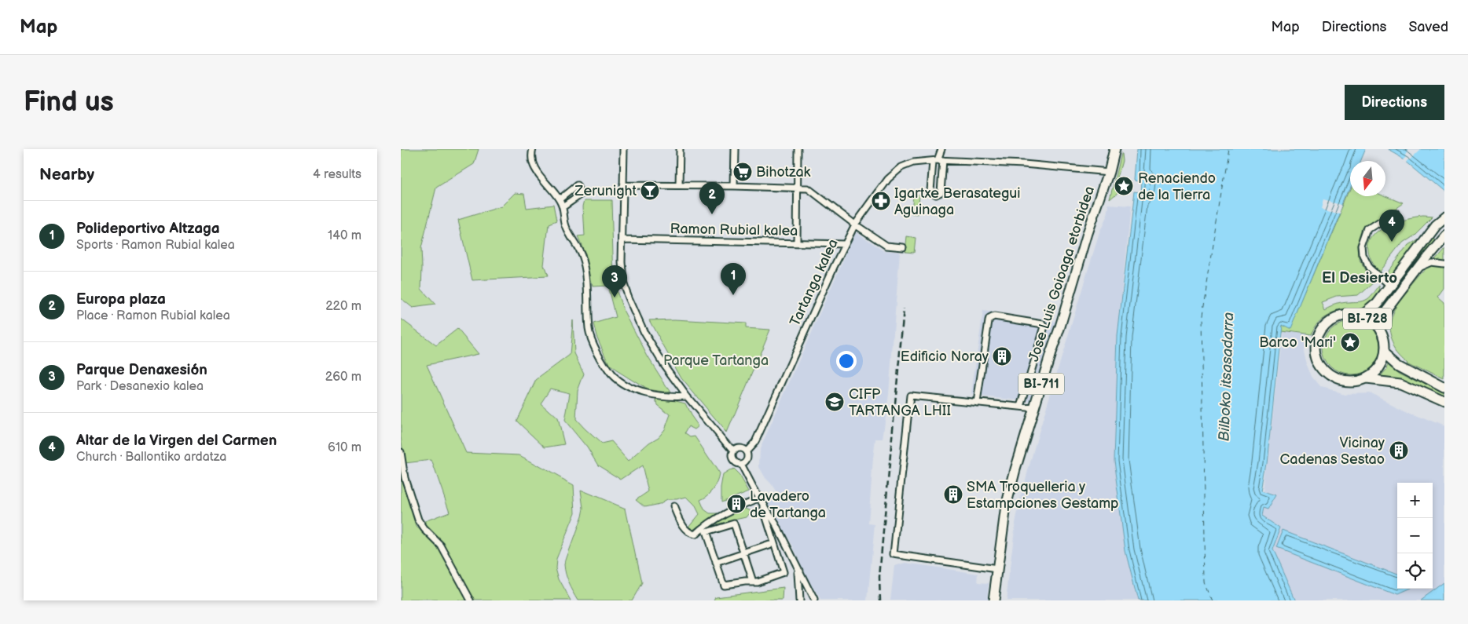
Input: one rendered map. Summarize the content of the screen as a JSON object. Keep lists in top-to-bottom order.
{
  "streets": {
    "main road": ["Jose Luis Goioaga etorbidea", "BI-728", "BI-711"],
    "street": ["Ramon Rubial kalea", "Tartanga kalea"]
  },
  "crossings": [
    ["Ramon Rubial kalea", "Tartanga kalea"],
    ["Jose Luis Goioaga etorbidea", "Tartanga kalea"],
    ["Jose Luis Goioaga etorbidea", "BI-711"],
    ["Tartanga kalea", "BI-711"]
  ],
  "districts": ["El Desierto"],
  "water": ["Bilboko itsasadarra"],
  "parks": ["Parque Tartanga"],
  "places": {
    "supermarket": ["Bihotzak"],
    "place": ["Renaciendo de la Tierra", "Barco 'Mari'"],
    "bar": ["Zerunight"],
    "pharmacy": ["Igartxe Berasategui Aguinaga"],
    "building": [
      "Edificio Noray",
      "Vicinay Cadenas Sestao",
      "SMA Troquelleria y Estampciones Gestamp",
      "Lavadero de Tartanga"
    ],
    "school or university": ["CIFP TARTANGA LHII"]
  },
  "north": "bottom",
  "page": {
    "header": "Map",
    "nav": ["Map", "Directions", "Saved"],
    "buttons": "Directions",
    "title": "Find us",
    "heading": ["Nearby", "4 results"],
    "pins": [
      "2",
      "4",
      "1",
      "3"
    ],
    "list": [
      {
        "mark": "1",
        "name": "Polideportivo Altzaga",
        "note": "Sports · Ramon Rubial kalea",
        "value": "140 m"
      },
      {
        "mark": "2",
        "name": "Europa plaza",
        "note": "Place · Ramon Rubial kalea",
        "value": "220 m"
      },
      {
        "mark": "3",
        "name": "Parque Denaxesión",
        "note": "Park · Desanexio kalea",
        "value": "260 m"
      },
      {
        "mark": "4",
        "name": "Altar de la Virgen del Carmen",
        "note": "Church · Ballontiko ardatza",
        "value": "610 m"
      }
    ],
    "map_buttons": ["+", "−"]
  }
}
